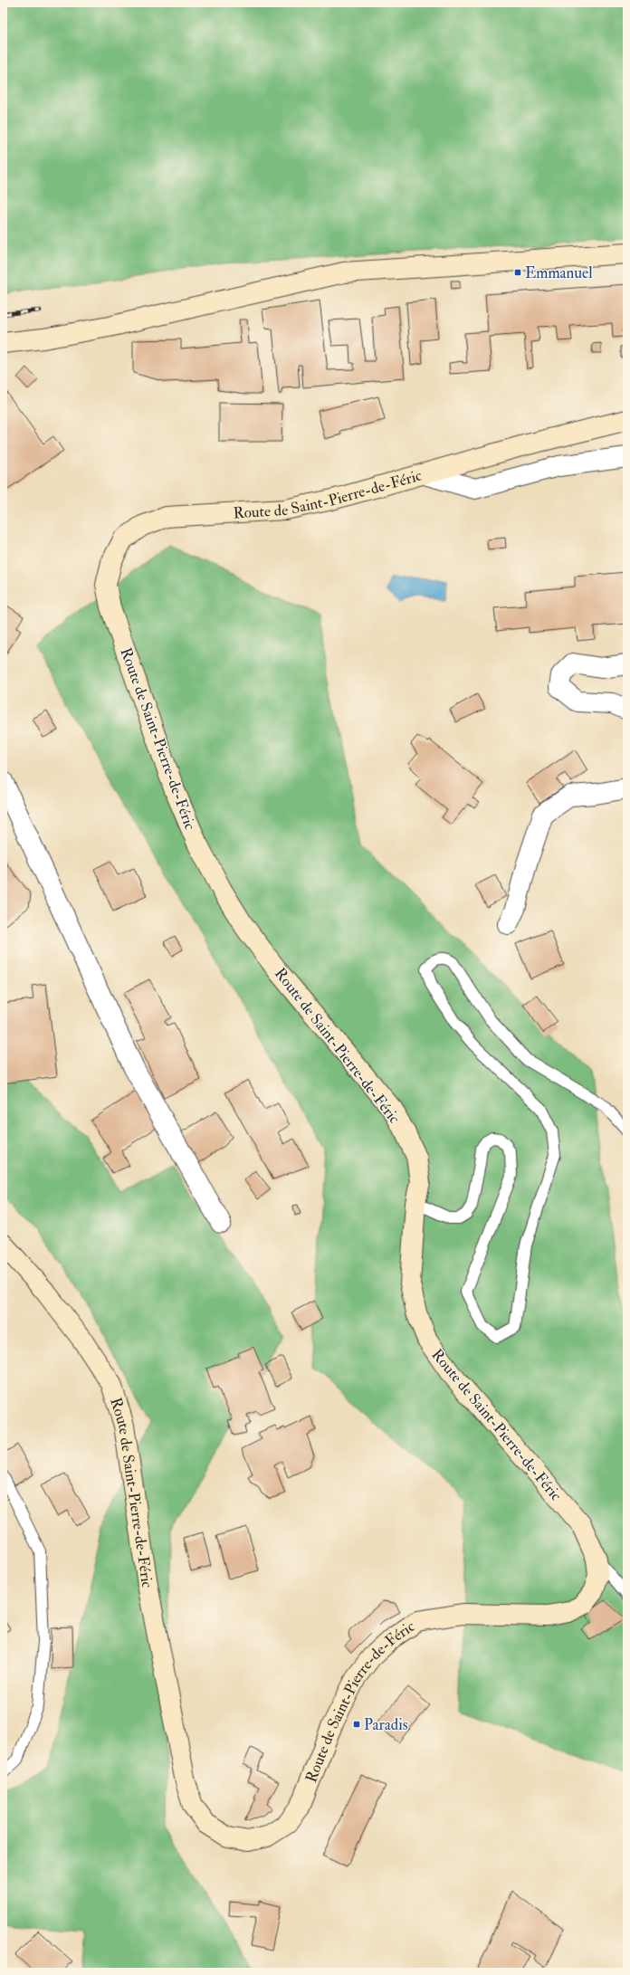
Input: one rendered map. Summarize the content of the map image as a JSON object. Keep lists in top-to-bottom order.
{
  "streets": {
    "street": ["Route de Saint-Pierre-de-Féric"]
  },
  "places": {
    "transit": ["Emmanuel", "Paradis"]
  }
}
